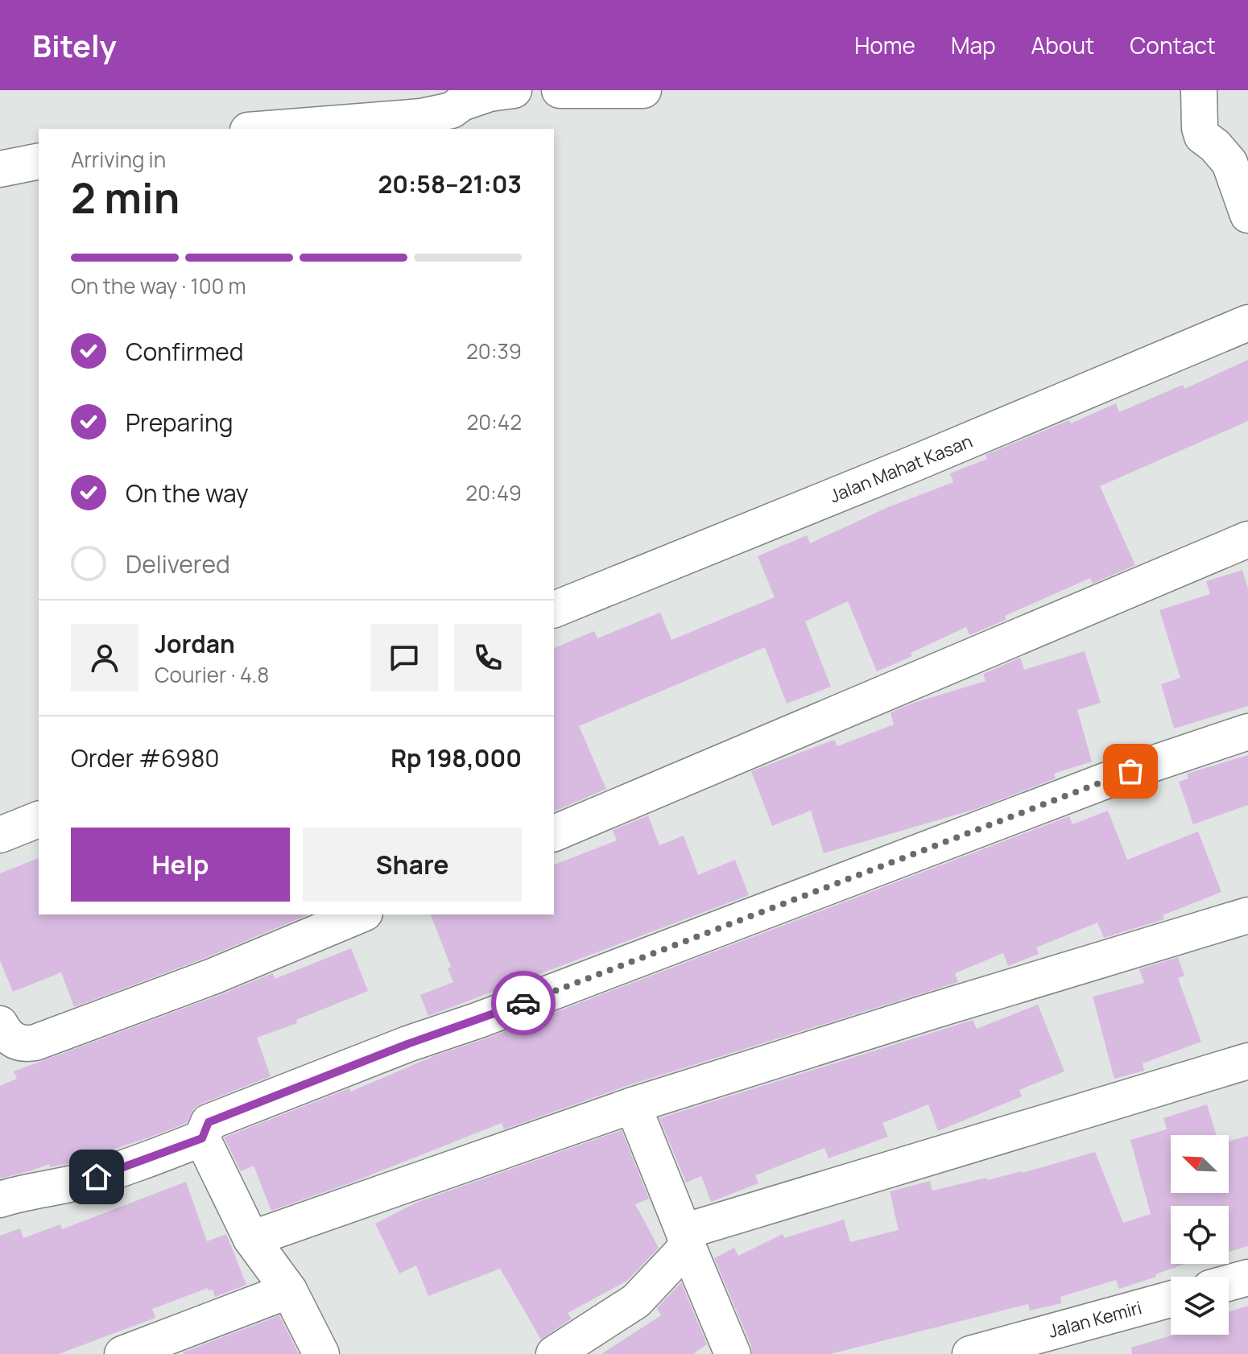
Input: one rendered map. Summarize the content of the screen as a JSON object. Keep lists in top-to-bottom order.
{
  "streets": {
    "street": ["Jalan Mahat Kasan", "Jalan Kemiri"]
  },
  "north": "top left",
  "page": {
    "header": "Bitely",
    "nav": [
      "Home",
      "Map",
      "About",
      "Contact"
    ],
    "heading": ["2 min", "Arriving in", "20:58–21:03"],
    "panel": [
      "Jordan",
      "Courier · 4.8",
      "Order #6980",
      "Rp 198,000"
    ],
    "bar": "On the way · 100 m",
    "list": [
      ["Confirmed", "20:39"],
      ["Preparing", "20:42"],
      ["On the way", "20:49"],
      "Delivered"
    ],
    "buttons": ["Help", "Share"]
  }
}
